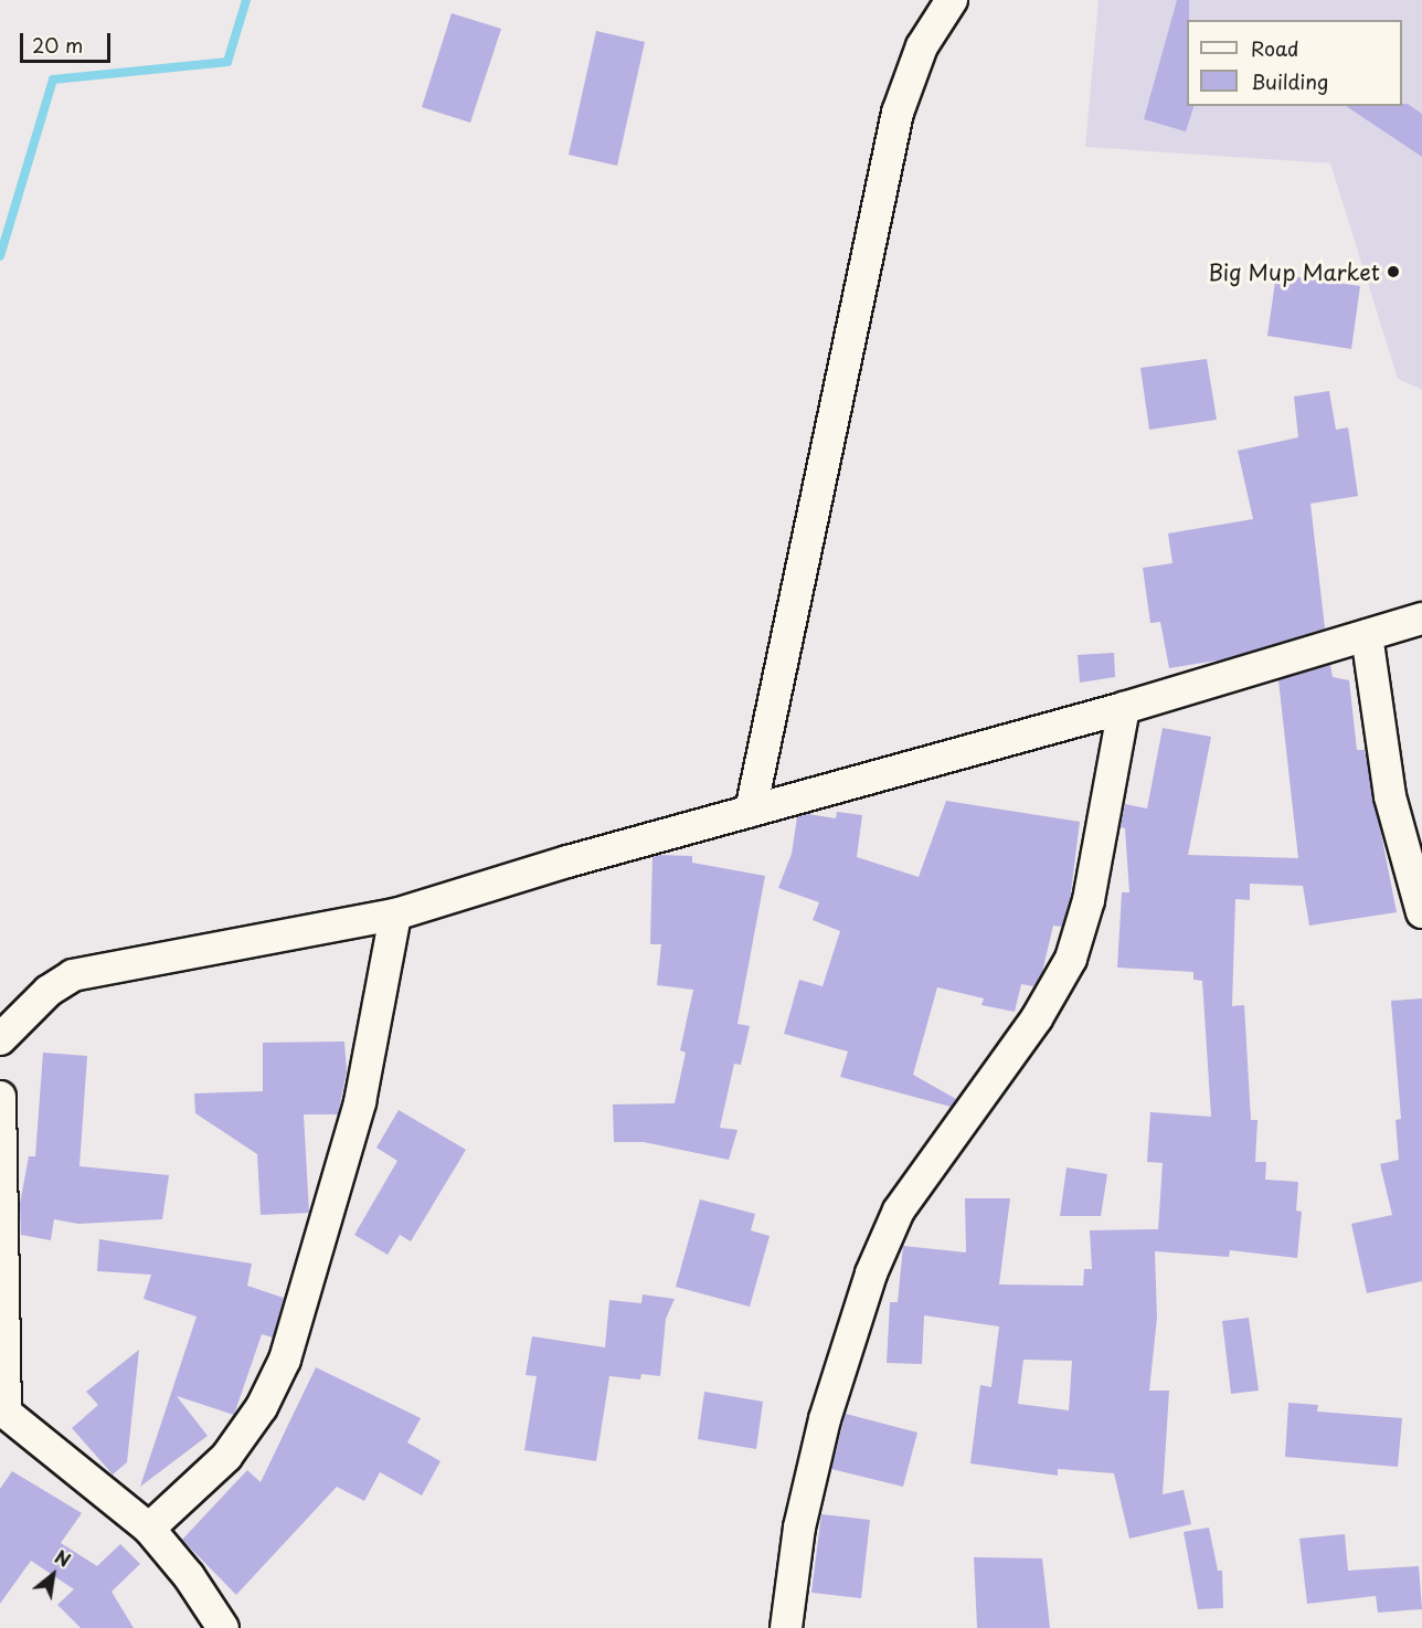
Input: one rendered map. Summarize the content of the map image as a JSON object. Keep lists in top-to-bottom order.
{
  "places": ["Big Mup Market"],
  "legend": ["Road", "Building"],
  "scale_bar": "20 m",
  "north": "top right"
}
